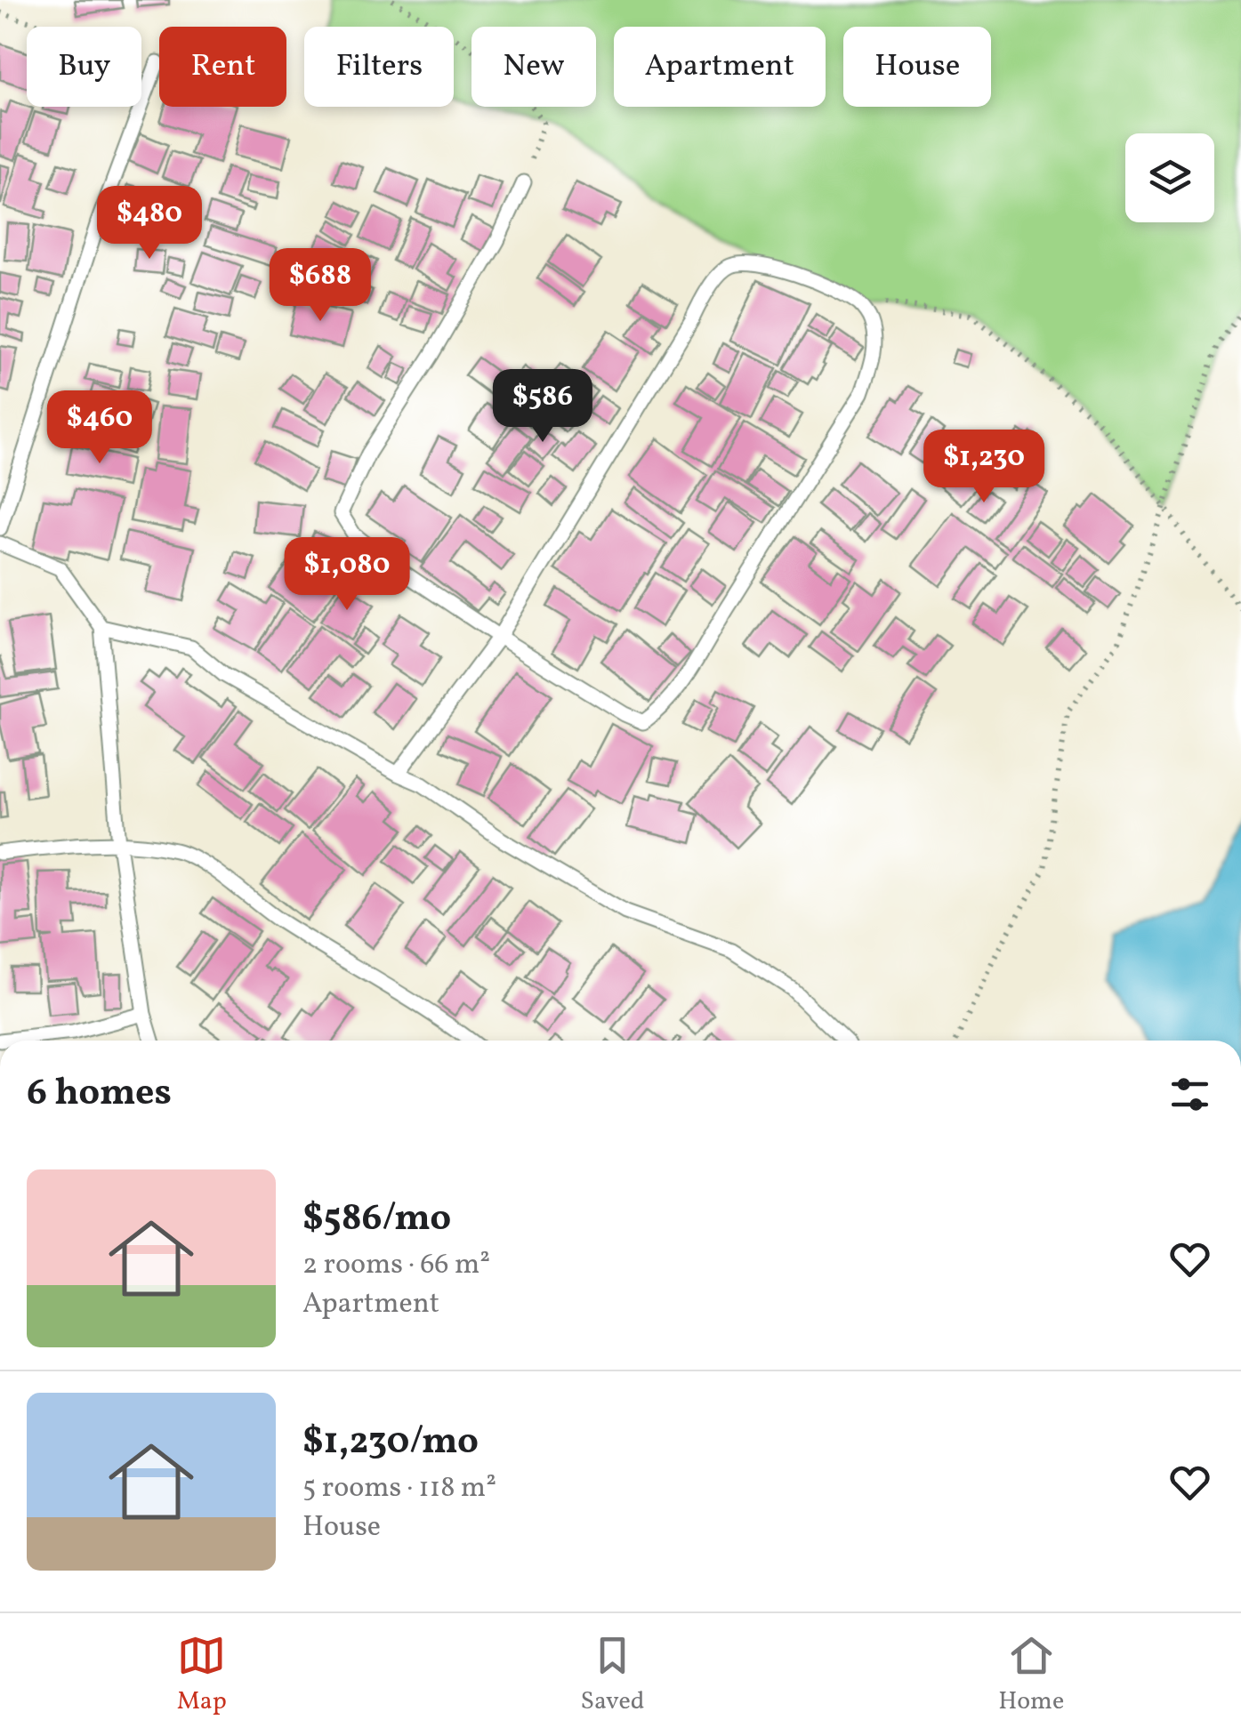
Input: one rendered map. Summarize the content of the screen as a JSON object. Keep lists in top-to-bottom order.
{
  "page": {
    "chip": [
      "Buy",
      "Rent",
      "Filters",
      "New",
      "Apartment",
      "House"
    ],
    "price": [
      "$480",
      "$688",
      "$586",
      "$460",
      "$1,230",
      "$1,080"
    ],
    "heading": "6 homes",
    "list": [
      {
        "name": "$586/mo",
        "note": "2 rooms · 66 m² · Apartment"
      },
      {
        "name": "$1,230/mo",
        "note": "5 rooms · 118 m² · House"
      }
    ],
    "tabs": ["Map", "Saved", "Home"]
  }
}
